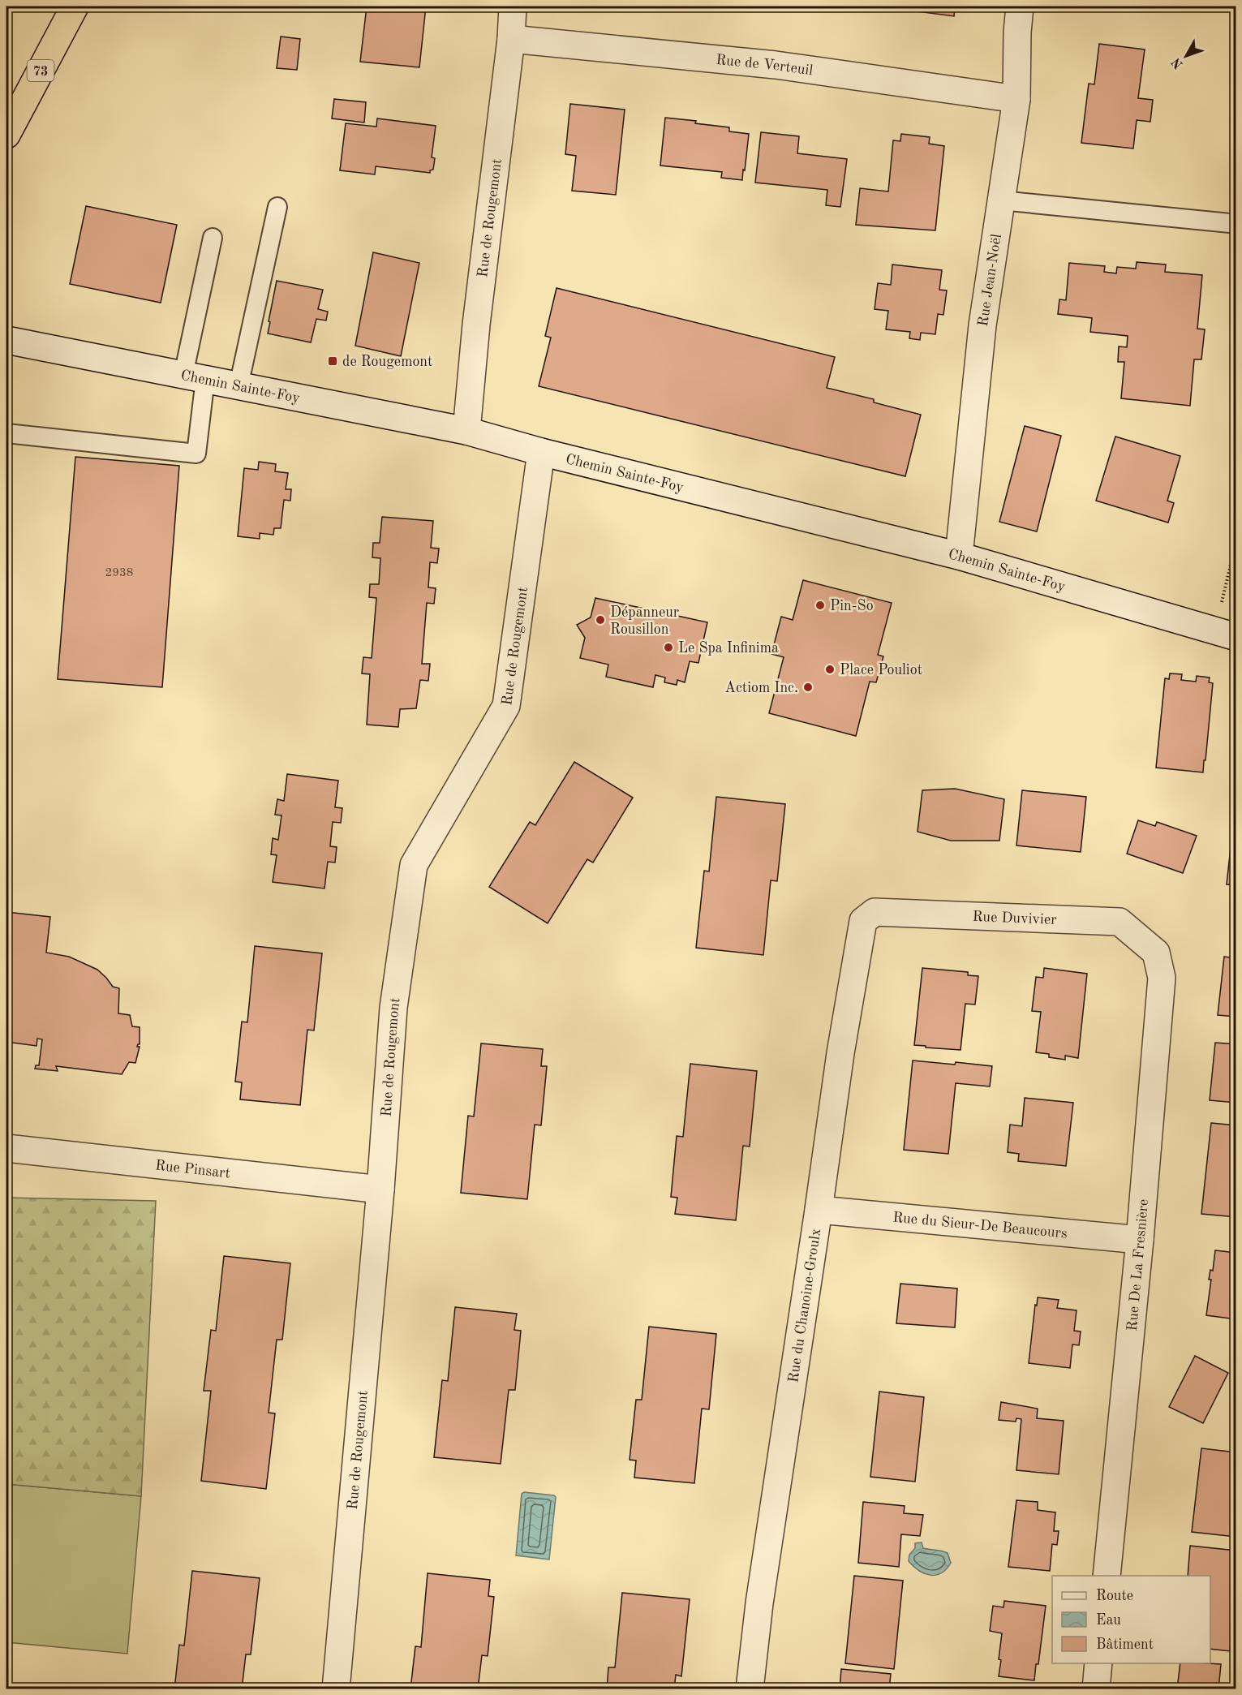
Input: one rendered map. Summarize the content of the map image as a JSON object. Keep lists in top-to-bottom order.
{
  "streets": {
    "highway": ["73"],
    "street": [
      "Rue de Verteuil",
      "Rue de Rougemont",
      "Rue Jean-Noël",
      "Chemin Sainte-Foy",
      "Rue Duvivier",
      "Rue Pinsart",
      "Rue du Sieur-De Beaucours",
      "Rue De La Fresnière",
      "Rue du Chanoine-Groulx"
    ]
  },
  "crossings": [
    ["Rue de Verteuil", "Rue de Rougemont"],
    ["Rue de Verteuil", "Rue Jean-Noël"],
    ["Rue de Rougemont", "Chemin Sainte-Foy"],
    ["Rue de Rougemont", "Rue Pinsart"],
    ["Rue Jean-Noël", "Chemin Sainte-Foy"],
    ["Rue Duvivier", "Rue De La Fresnière"],
    ["Rue Duvivier", "Rue du Chanoine-Groulx"],
    ["Rue du Sieur-De Beaucours", "Rue De La Fresnière"],
    ["Rue du Sieur-De Beaucours", "Rue du Chanoine-Groulx"]
  ],
  "places": {
    "transit": ["de Rougemont"],
    "other": [
      "Pin-So",
      "Dépanneur Rousillon",
      "Le Spa Infinima",
      "Place Pouliot",
      "Actiom Inc."
    ]
  },
  "house_numbers": ["2938"],
  "legend": ["Route", "Eau", "Bâtiment"],
  "north": "bottom left"
}
